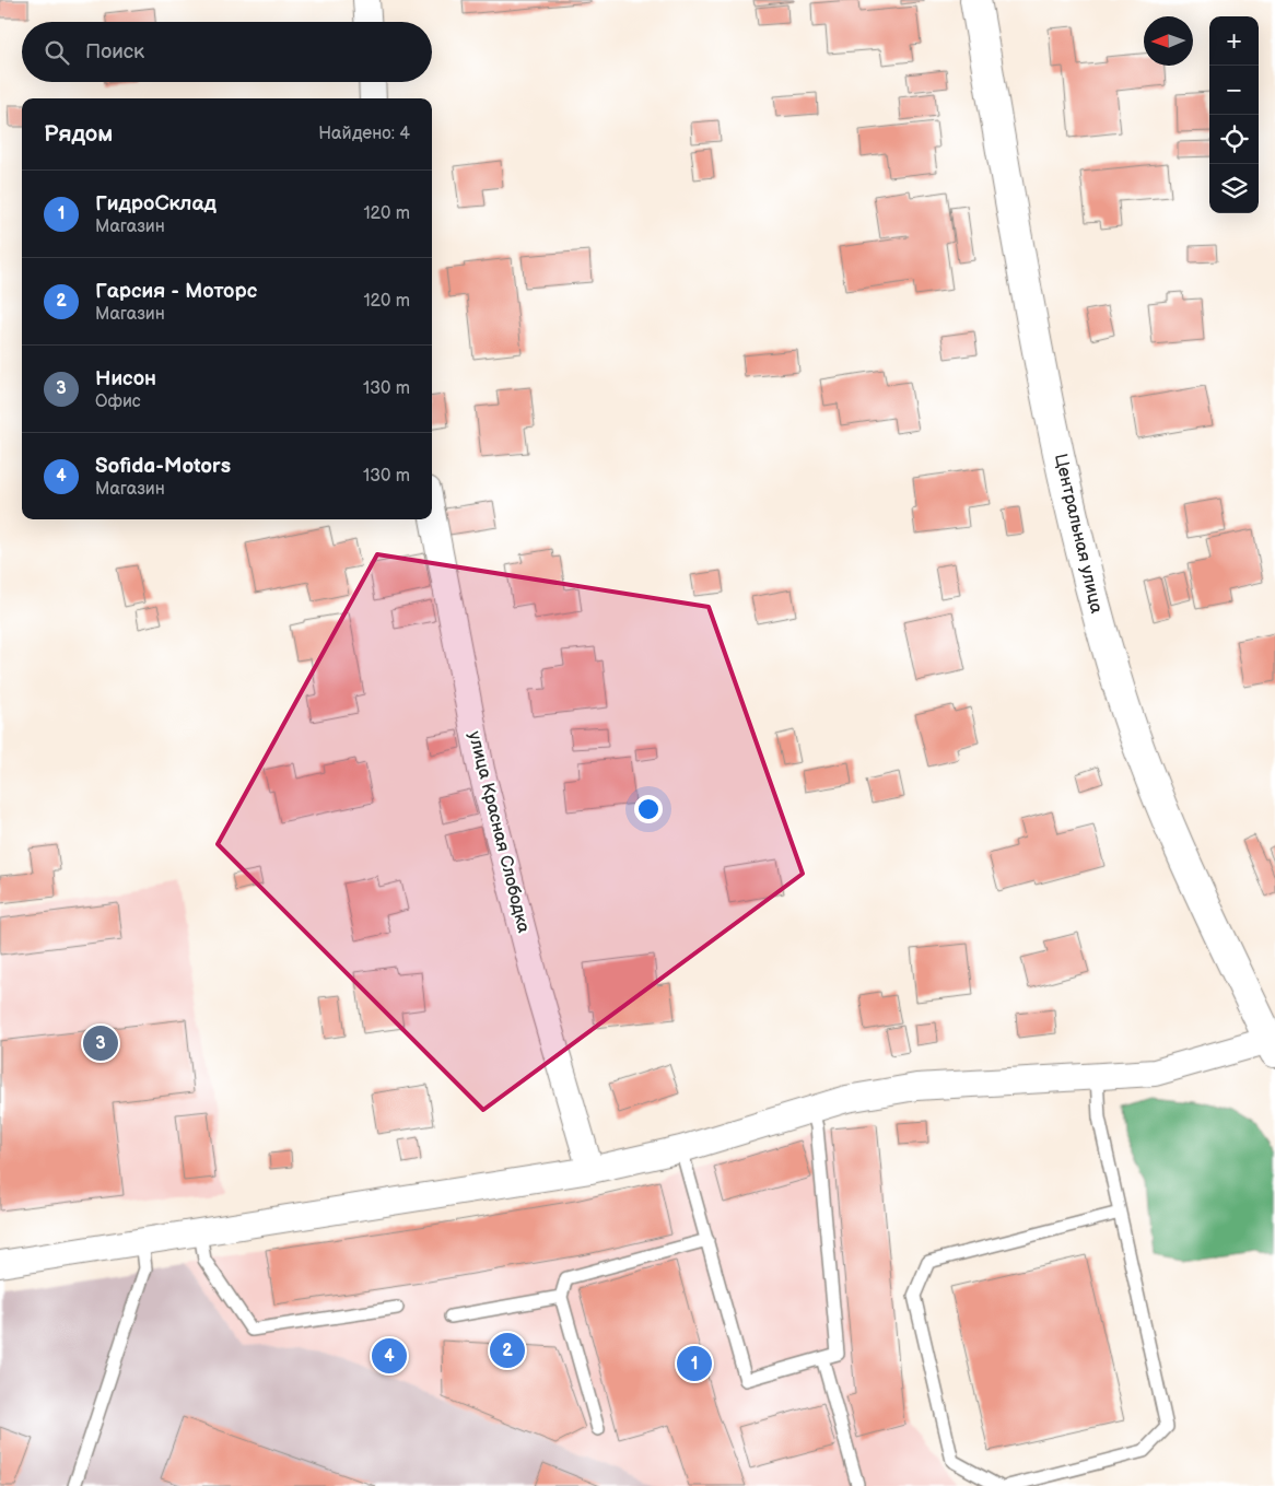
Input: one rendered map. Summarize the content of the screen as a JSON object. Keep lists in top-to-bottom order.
{
  "streets": {
    "main road": ["Центральная улица"],
    "street": ["улица Красная Слободка"]
  },
  "north": "left",
  "page": {
    "map_buttons": ["+", "−"],
    "search": "Поиск",
    "heading": ["Рядом", "Найдено: 4"],
    "list": [
      {
        "mark": "1",
        "name": "ГидроСклад",
        "note": "Магазин",
        "value": "120 m"
      },
      {
        "mark": "2",
        "name": "Гарсия - Моторс",
        "note": "Магазин",
        "value": "120 m"
      },
      {
        "mark": "3",
        "name": "Нисон",
        "note": "Офис",
        "value": "130 m"
      },
      {
        "mark": "4",
        "name": "Sofida-Motors",
        "note": "Магазин",
        "value": "130 m"
      }
    ],
    "pins": [
      "3",
      "2",
      "4",
      "1"
    ]
  }
}
